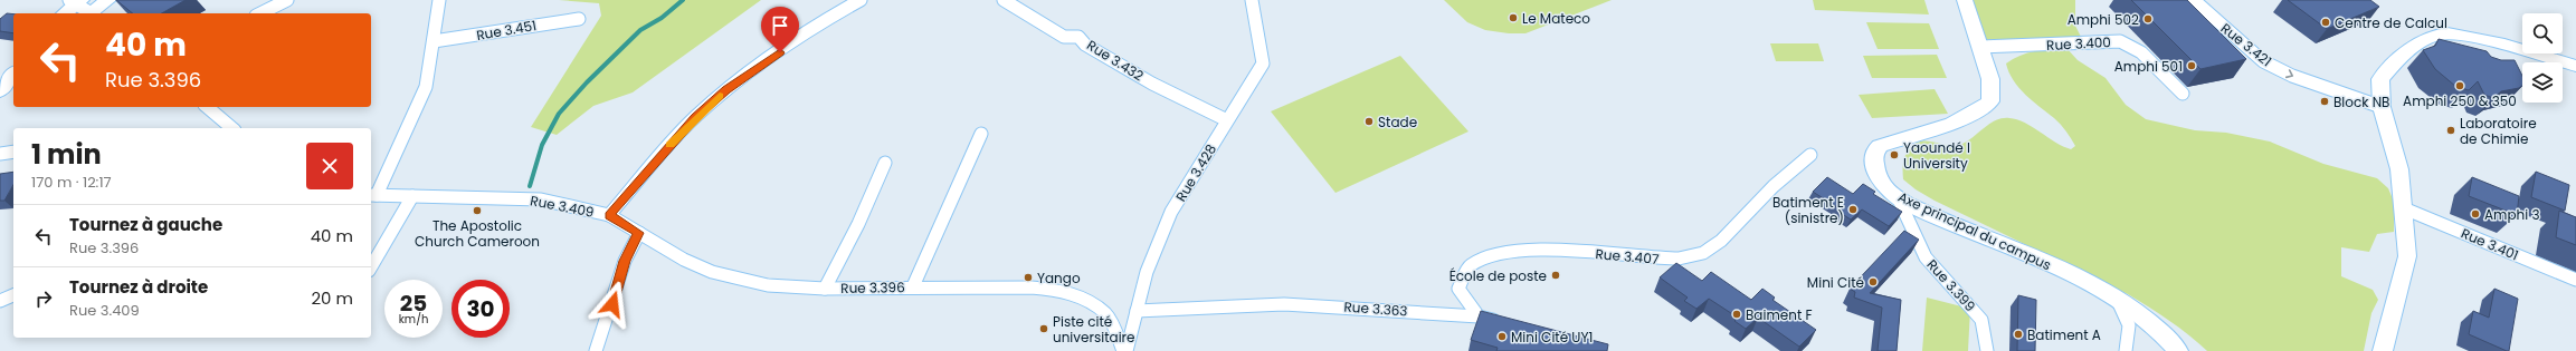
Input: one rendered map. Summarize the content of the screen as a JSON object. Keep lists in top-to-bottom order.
{
  "streets": {
    "street": [
      "Rue 3.451",
      "Rue 3.400",
      "Rue 3.421",
      "Rue 3.432",
      "Rue 3.428",
      "Rue 3.409",
      "Axe principal du campus",
      "Rue 3.401",
      "Rue 3.407",
      "Rue 3.399",
      "Rue 3.396",
      "Rue 3.363"
    ]
  },
  "crossings": [
    ["Rue 3.400", "Axe principal du campus"],
    ["Rue 3.432", "Rue 3.428"],
    ["Rue 3.428", "Rue 3.363"],
    ["Rue 3.409", "Rue 3.396"],
    ["Axe principal du campus", "Rue 3.399"],
    ["Rue 3.407", "Rue 3.363"]
  ],
  "one_way": ["Rue 3.421"],
  "places": [
    "Le Mateco",
    "Amphi 502",
    "Centre de Calcul",
    "Amphi 501",
    "Amphi 250 & 350",
    "Block NB",
    "Stade",
    "Laboratoire de Chimie",
    "Yaoundé I University",
    "Batiment E (sinistre)",
    "The Apostolic Church Cameroon",
    "Amphi 3",
    "École de poste",
    "Yango",
    "Mini Cité",
    "Baiment F",
    "Piste cité universitaire",
    "Batiment A",
    "Mini Cité UY1"
  ],
  "page": {
    "turn": ["40 m", "Rue 3.396"],
    "heading": ["1 min", "170 m · 12:17"],
    "list": [
      {
        "name": "Tournez à gauche",
        "note": "Rue 3.396",
        "value": "40 m"
      },
      {
        "name": "Tournez à droite",
        "note": "Rue 3.409",
        "value": "20 m"
      }
    ],
    "speed": "25 km/h",
    "limit": "30"
  }
}
